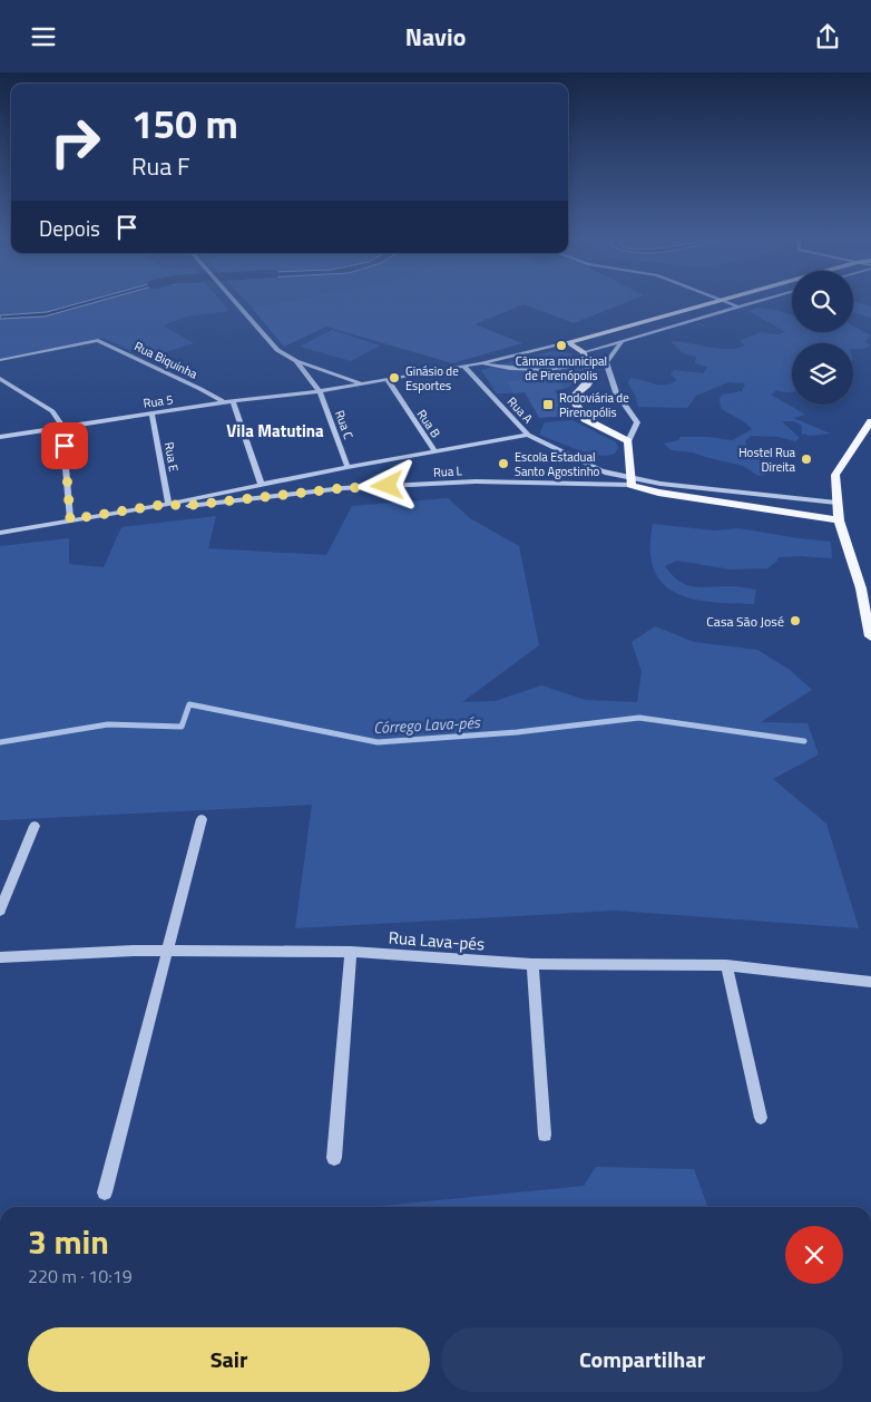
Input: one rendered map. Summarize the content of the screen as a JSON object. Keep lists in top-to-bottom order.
{
  "streets": {
    "street": [
      "Rua Biquinha",
      "Rua 5",
      "Rua A",
      "Rua B",
      "Rua C",
      "Rua E",
      "Rua L",
      "Rua Lava-pés"
    ]
  },
  "crossings": [
    ["Rua Biquinha", "Rua 5"],
    ["Rua 5", "Rua A"],
    ["Rua 5", "Rua B"],
    ["Rua 5", "Rua C"],
    ["Rua 5", "Rua E"],
    ["Rua A", "Rua L"],
    ["Rua B", "Rua L"],
    ["Rua C", "Rua L"],
    ["Rua E", "Rua L"]
  ],
  "districts": ["Vila Matutina"],
  "water": ["Córrego Lava-pés"],
  "places": {
    "other": [
      "Câmara municipal de Pirenópolis",
      "Ginásio de Esportes",
      "Hostel Rua Direita",
      "Escola Estadual Santo Agostinho",
      "Casa São José"
    ],
    "transit": ["Rodoviária de Pirenopólis"]
  },
  "page": {
    "header": "Navio",
    "turn": ["150 m", "Rua F"],
    "then": "Depois",
    "heading": ["3 min", "220 m · 10:19"],
    "buttons": ["Sair", "Compartilhar"]
  }
}
